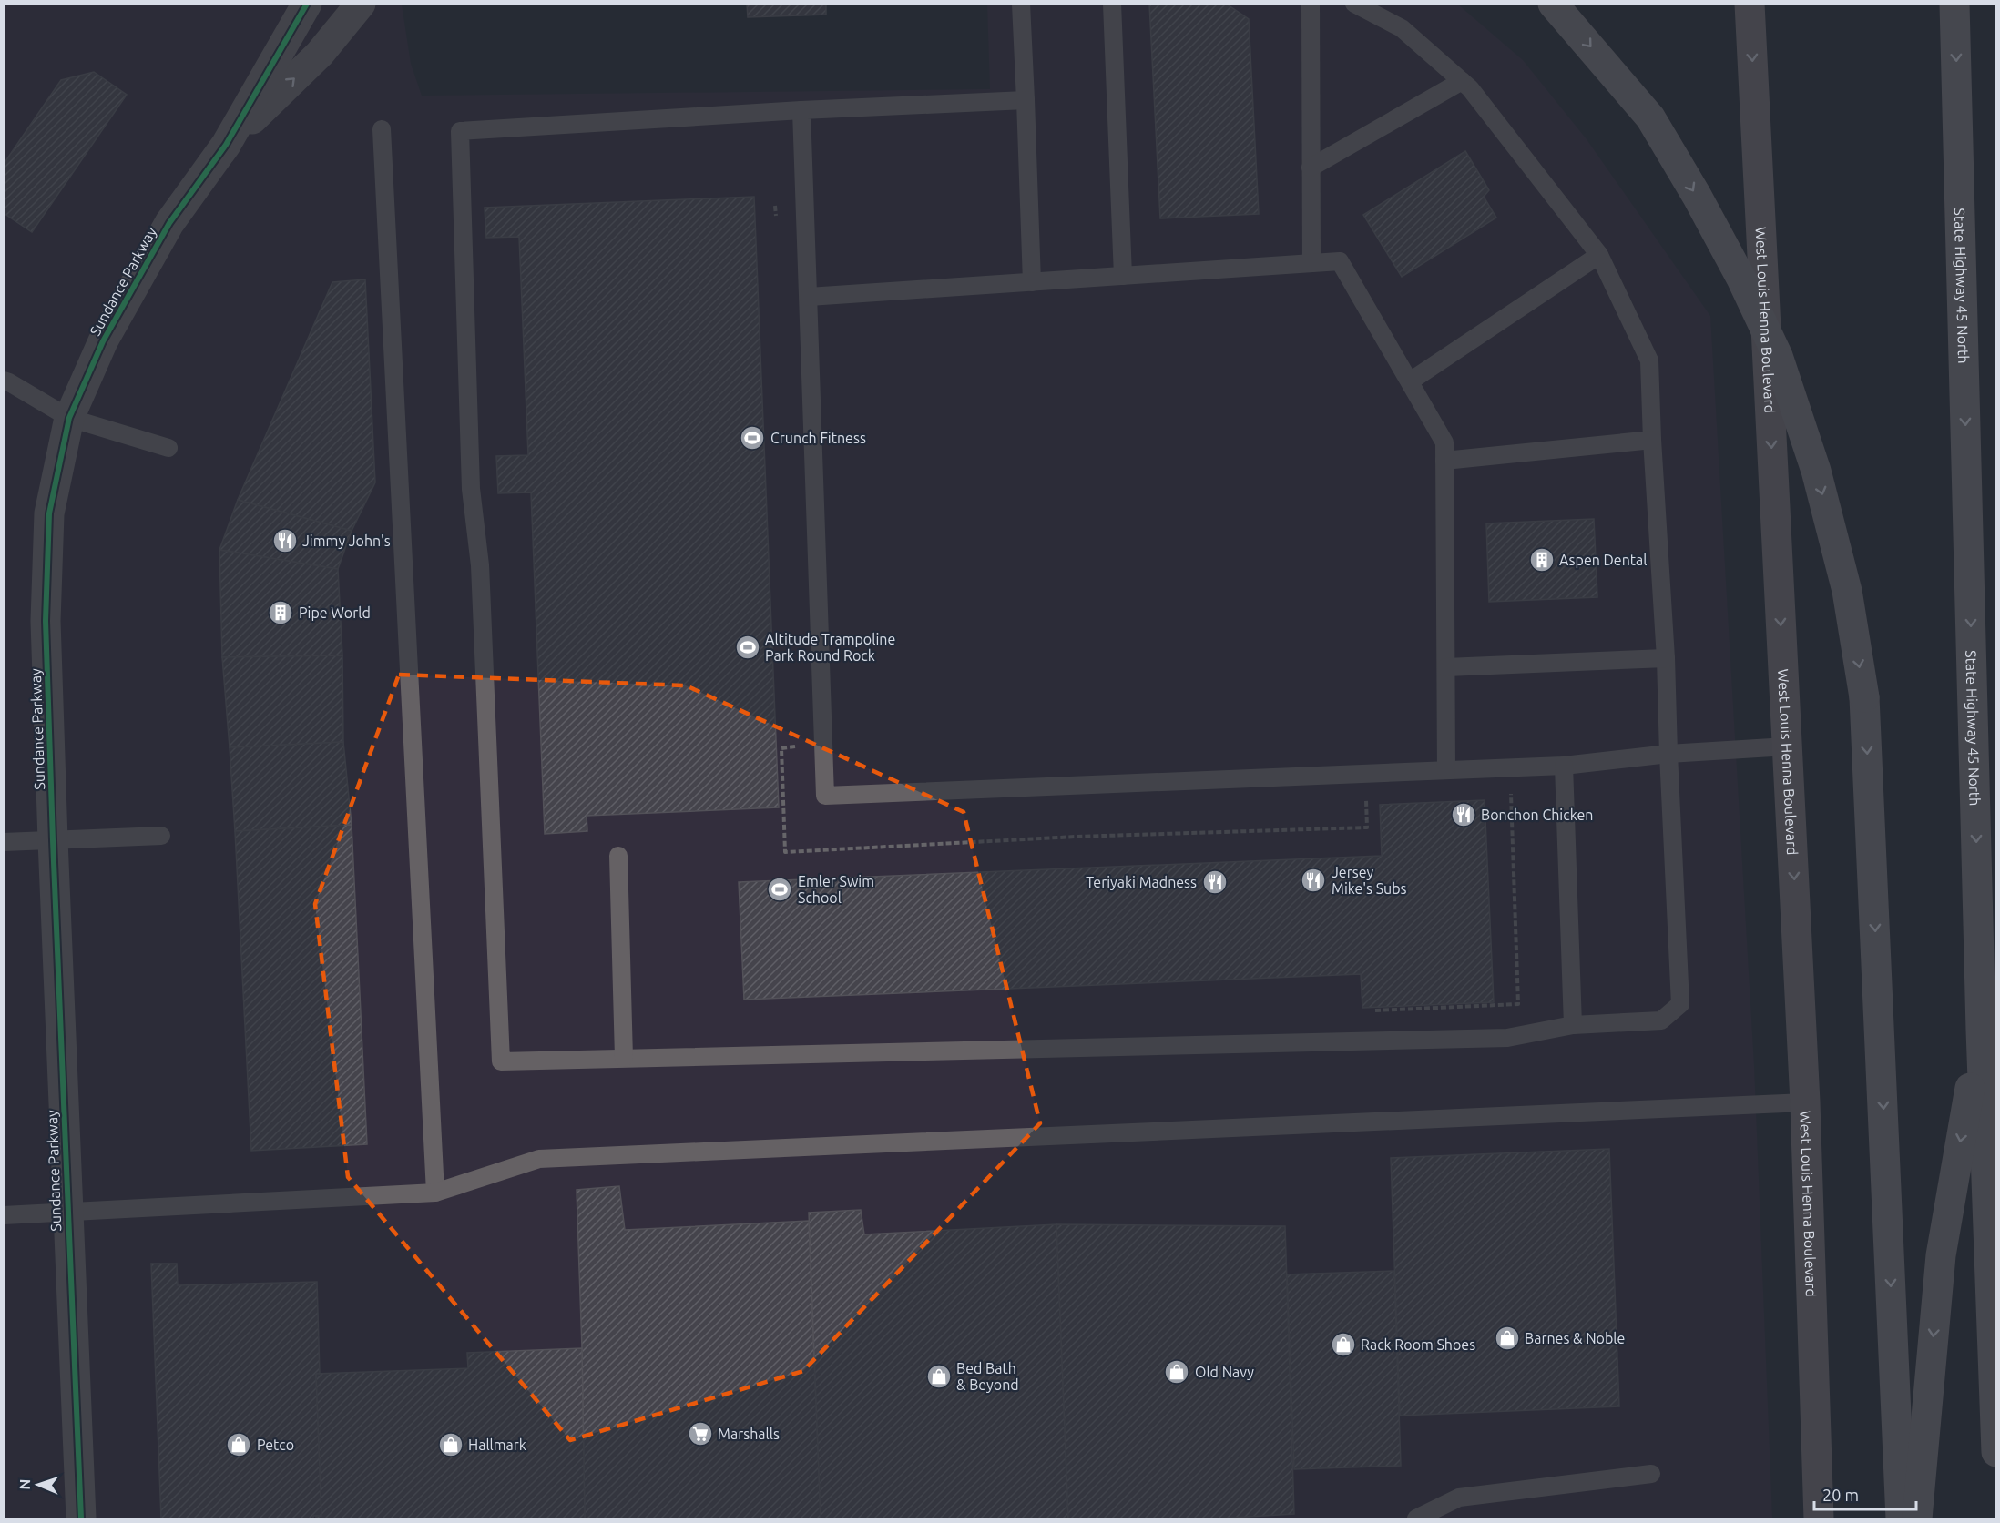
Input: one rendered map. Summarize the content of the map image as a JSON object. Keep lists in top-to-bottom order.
{
  "streets": {
    "highway": ["State Highway 45 North"],
    "main road": ["West Louis Henna Boulevard"],
    "street": ["Sundance Parkway"]
  },
  "one_way": ["West Louis Henna Boulevard"],
  "places": {
    "sports": ["Crunch Fitness", "Altitude Trampoline Park Round Rock", "Emler Swim School"],
    "restaurant": [
      "Jimmy John's",
      "Bonchon Chicken",
      "Jersey Mike's Subs",
      "Teriyaki Madness"
    ],
    "building": ["Aspen Dental", "Pipe World"],
    "shop": [
      "Barnes & Noble",
      "Rack Room Shoes",
      "Old Navy",
      "Bed Bath & Beyond",
      "Petco",
      "Hallmark"
    ],
    "supermarket": ["Marshalls"]
  },
  "scale_bar": "20 m",
  "north": "left"
}
